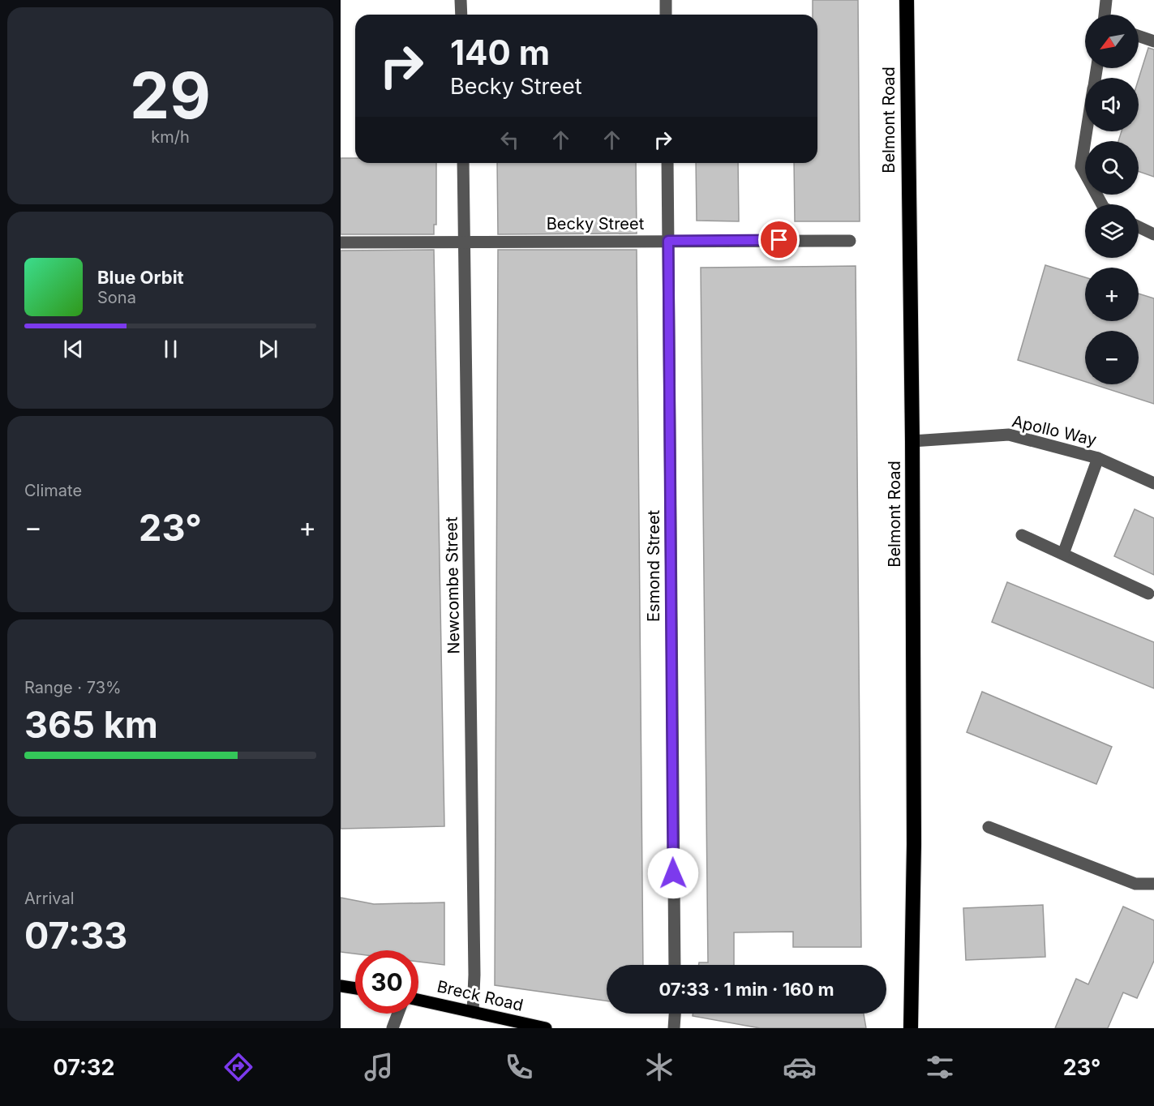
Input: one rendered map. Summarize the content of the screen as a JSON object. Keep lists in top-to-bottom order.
{
  "streets": {
    "highway": ["Belmont Road"],
    "main road": ["Breck Road"],
    "street": [
      "Becky Street",
      "Apollo Way",
      "Esmond Street",
      "Newcombe Street"
    ]
  },
  "crossings": [
    ["Belmont Road", "Apollo Way"],
    ["Becky Street", "Esmond Street"],
    ["Becky Street", "Newcombe Street"],
    ["Newcombe Street", "Breck Road"]
  ],
  "north": "bottom left",
  "page": {
    "tile": [
      ["29", "km/h"],
      "Climate",
      ["Range · 73%", "365 km"],
      ["Arrival", "07:33"]
    ],
    "map_buttons": ["+", "−"],
    "turn": ["140 m", "Becky Street"],
    "song": ["Blue Orbit", "Sona"],
    "heat": ["−", "23°", "+"],
    "limit": "30",
    "trip": "07:33 · 1 min · 160 m",
    "tabs": ["07:32", "23°"]
  }
}
